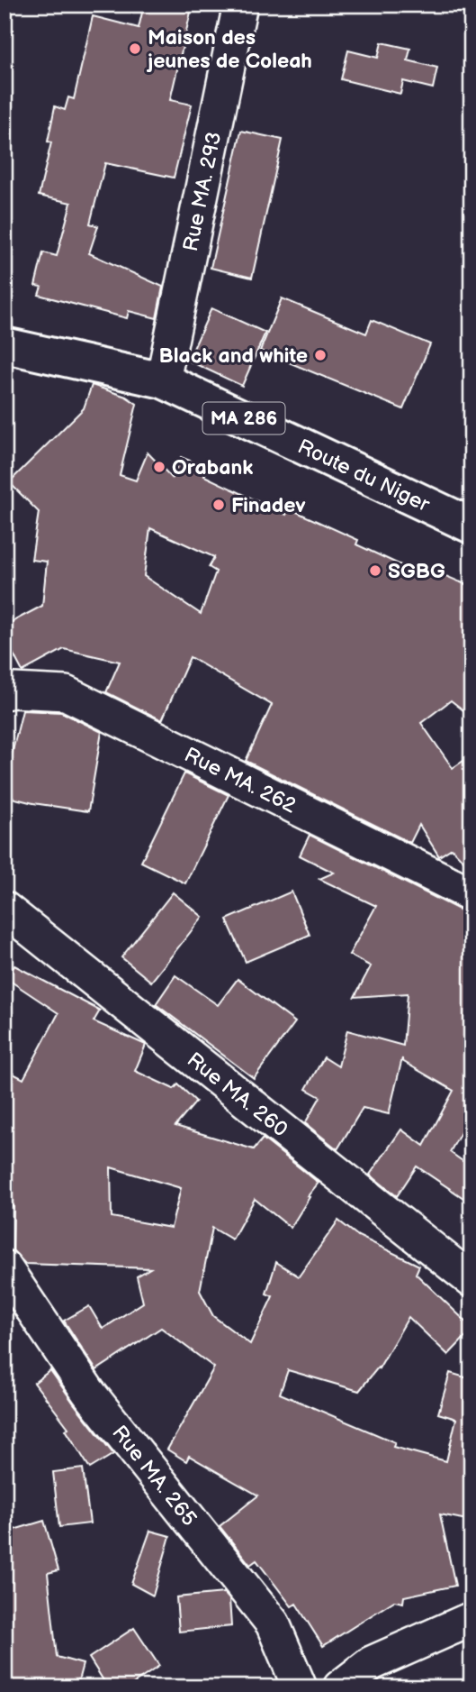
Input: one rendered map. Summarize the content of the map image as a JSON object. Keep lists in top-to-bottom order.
{
  "streets": {
    "main road": ["MA 286", "Route du Niger"],
    "street": [
      "Rue MA. 293",
      "Rue MA. 262",
      "Rue MA. 260",
      "Rue MA. 265"
    ]
  },
  "crossings": [
    ["Rue MA. 293", "Route du Niger"]
  ],
  "places": [
    "Maison des jeunes de Coleah",
    "Black and white",
    "Orabank",
    "Finadev",
    "SGBG"
  ]
}
